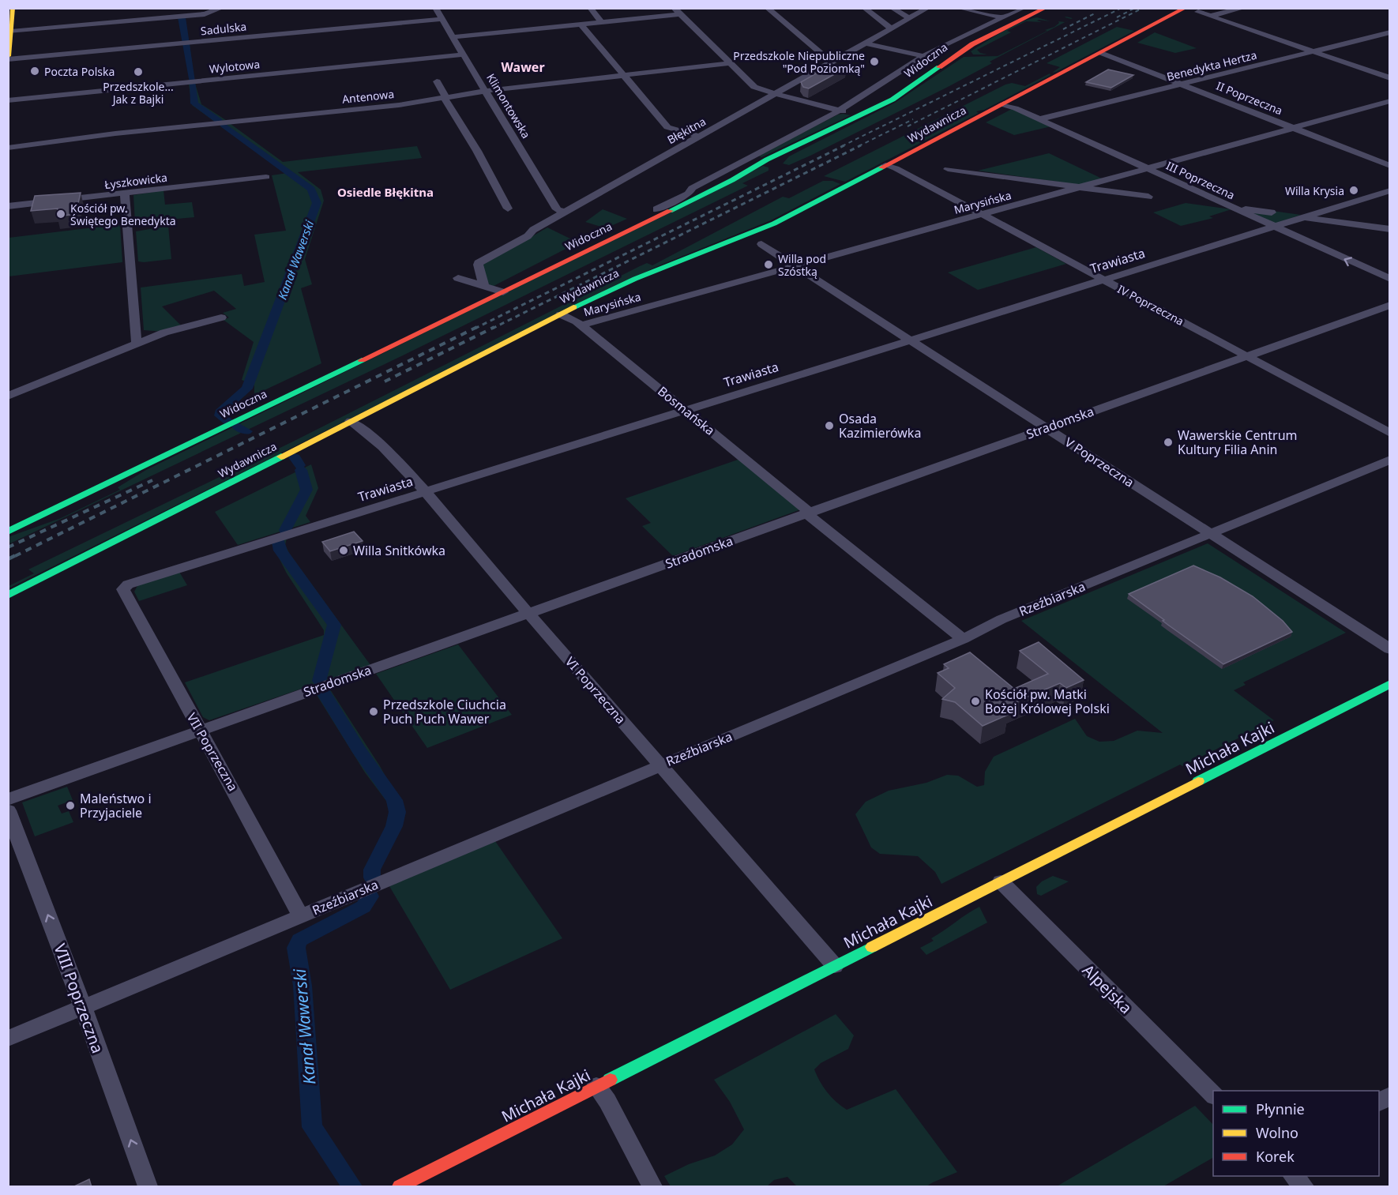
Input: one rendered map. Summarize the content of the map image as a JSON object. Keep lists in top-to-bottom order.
{
  "streets": {
    "main road": ["Widoczna", "Wydawnicza", "Michała Kajki"],
    "street": [
      "Sadulska",
      "Benedykta Hertza",
      "Wylotowa",
      "Antenowa",
      "II Poprzeczna",
      "Klimontowska",
      "Błękitna",
      "III Poprzeczna",
      "Łyszkowicka",
      "Marysińska",
      "Trawiasta",
      "IV Poprzeczna",
      "Bosmańska",
      "Stradomska",
      "V Poprzeczna",
      "Rzeźbiarska",
      "VI Poprzeczna",
      "VII Poprzeczna",
      "Alpejska",
      "VIII Poprzeczna"
    ]
  },
  "crossings": [
    ["Sadulska", "Klimontowska"],
    ["Benedykta Hertza", "II Poprzeczna"],
    ["Benedykta Hertza", "III Poprzeczna"],
    ["Wylotowa", "Klimontowska"],
    ["Antenowa", "Klimontowska"],
    ["II Poprzeczna", "Wydawnicza"],
    ["II Poprzeczna", "Marysińska"],
    ["Klimontowska", "Błękitna"],
    ["Wydawnicza", "III Poprzeczna"],
    ["Wydawnicza", "IV Poprzeczna"],
    ["Wydawnicza", "Bosmańska"],
    ["Wydawnicza", "VI Poprzeczna"],
    ["III Poprzeczna", "Marysińska"],
    ["III Poprzeczna", "Trawiasta"],
    ["Marysińska", "IV Poprzeczna"],
    ["Marysińska", "Bosmańska"],
    ["Marysińska", "V Poprzeczna"],
    ["Trawiasta", "IV Poprzeczna"],
    ["Trawiasta", "Bosmańska"],
    ["Trawiasta", "V Poprzeczna"],
    ["Trawiasta", "VI Poprzeczna"],
    ["Trawiasta", "VII Poprzeczna"],
    ["IV Poprzeczna", "Stradomska"],
    ["Bosmańska", "Stradomska"],
    ["Bosmańska", "Rzeźbiarska"],
    ["Stradomska", "V Poprzeczna"],
    ["Stradomska", "VI Poprzeczna"],
    ["Stradomska", "VII Poprzeczna"],
    ["V Poprzeczna", "Rzeźbiarska"],
    ["Rzeźbiarska", "VI Poprzeczna"],
    ["Rzeźbiarska", "VII Poprzeczna"],
    ["Rzeźbiarska", "VIII Poprzeczna"],
    ["VI Poprzeczna", "Michała Kajki"],
    ["Michała Kajki", "Alpejska"]
  ],
  "one_way": ["VIII Poprzeczna"],
  "districts": ["Wawer", "Osiedle Błękitna"],
  "water": ["Kanał Wawerski"],
  "places": [
    "Przedszkole Niepubliczne \"Pod Poziomką\"",
    "Poczta Polska",
    "Przedszkole... Jak z Bajki",
    "Willa Krysia",
    "Kościół pw. Świętego Benedykta",
    "Willa pod Szóstką",
    "Osada Kazimierówka",
    "Wawerskie Centrum Kultury Filia Anin",
    "Willa Snitkówka",
    "Kościół pw. Matki Bożej Królowej Polski",
    "Przedszkole Ciuchcia Puch Puch Wawer",
    "Maleństwo i Przyjaciele"
  ],
  "legend": ["Płynnie", "Wolno", "Korek"]
}
